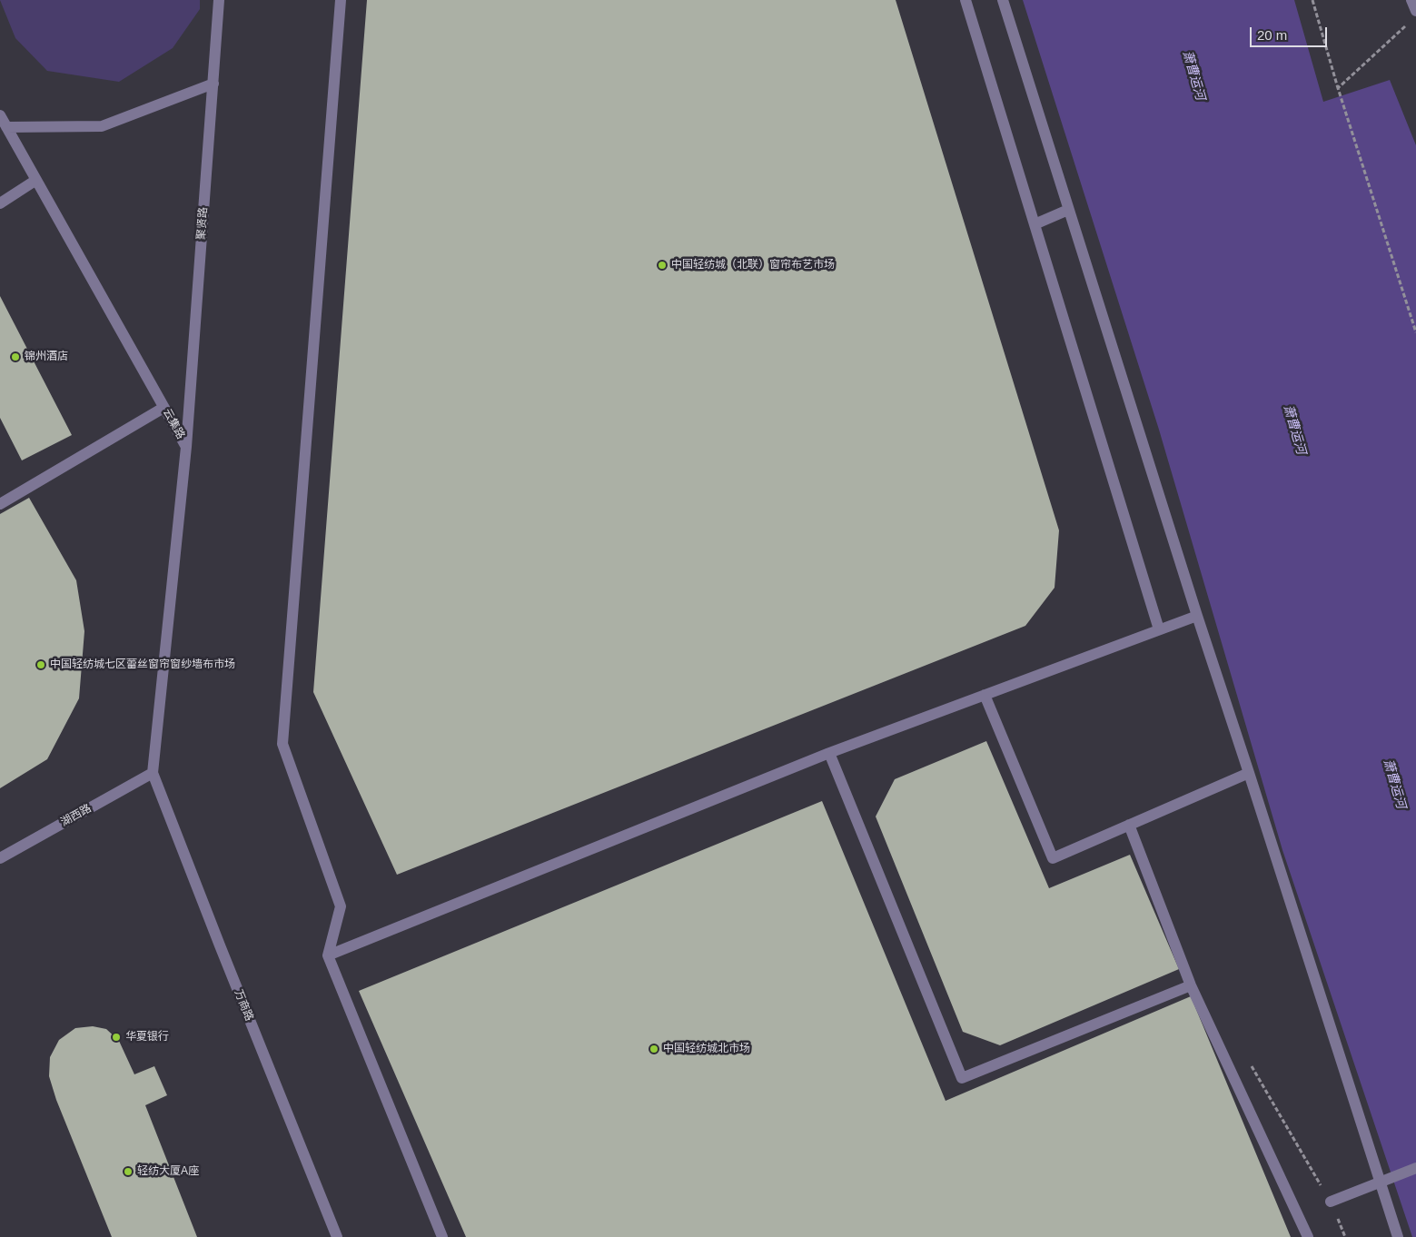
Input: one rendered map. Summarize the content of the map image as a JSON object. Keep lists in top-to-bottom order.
{
  "streets": {
    "street": [
      "聚贤路",
      "云集路",
      "湖西路",
      "万商路"
    ]
  },
  "crossings": [
    ["聚贤路", "云集路"],
    ["云集路", "湖西路"],
    ["云集路", "万商路"],
    ["湖西路", "万商路"]
  ],
  "water": ["萧曹运河"],
  "places": [
    "中国轻纺城（北联）窗帘布艺市场",
    "锦州酒店",
    "中国轻纺城七区蕾丝窗帘窗纱墙布市场",
    "华夏银行",
    "中国轻纺城北市场",
    "轻纺大厦A座"
  ],
  "scale_bar": "20 m"
}
